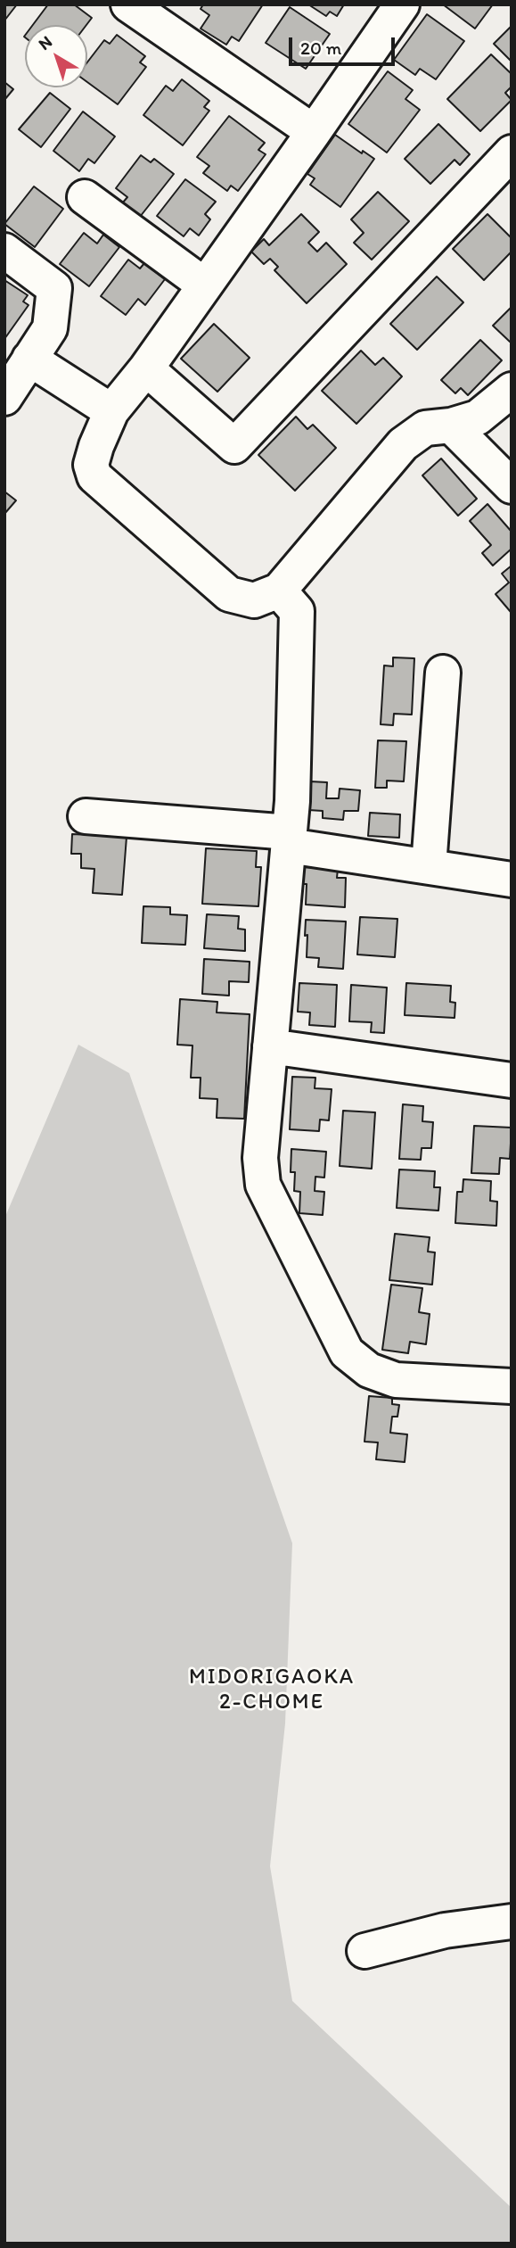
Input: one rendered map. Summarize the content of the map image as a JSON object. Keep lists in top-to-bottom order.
{
  "districts": ["MIDORIGAOKA 2-CHOME"],
  "scale_bar": "20 m",
  "north": "top left"
}
